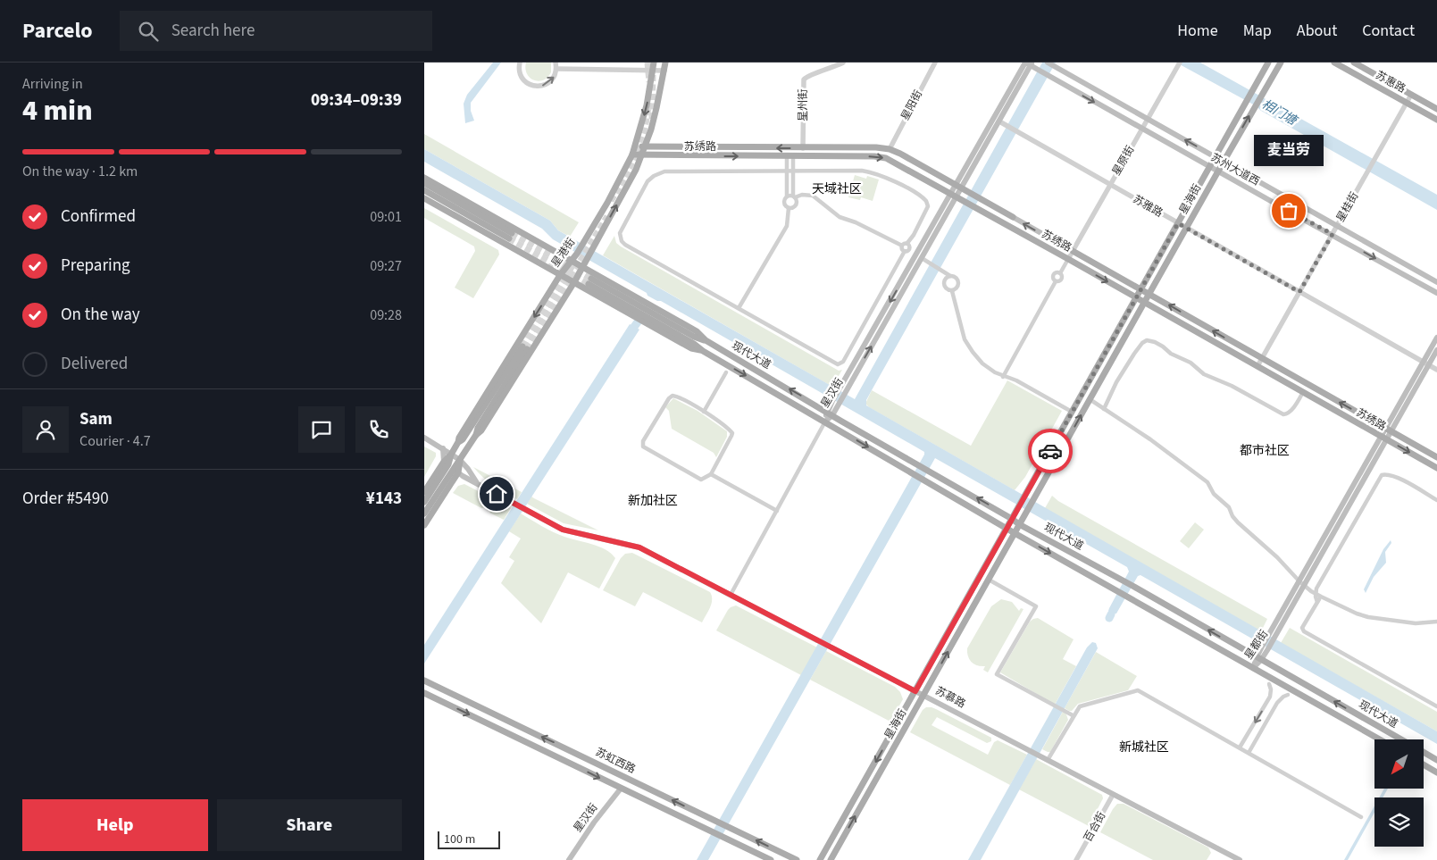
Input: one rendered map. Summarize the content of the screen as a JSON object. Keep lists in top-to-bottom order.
{
  "streets": {
    "main road": [
      "苏惠路",
      "苏绣路",
      "苏州大道西",
      "星海街",
      "星港街",
      "现代大道",
      "星汉街",
      "星都街",
      "苏慕路",
      "苏虹西路"
    ],
    "street": [
      "星州街",
      "星阳街",
      "星原街",
      "苏雅路",
      "星桂街",
      "百合街"
    ]
  },
  "crossings": [
    ["苏惠路", "星桂街"],
    ["星州街", "苏绣路"],
    ["星阳街", "苏绣路"],
    ["苏绣路", "星原街"],
    ["苏绣路", "星海街"],
    ["苏绣路", "星桂街"],
    ["苏绣路", "星港街"],
    ["苏绣路", "星汉街"],
    ["苏绣路", "星都街"],
    ["星原街", "苏州大道西"],
    ["星原街", "苏雅路"],
    ["苏州大道西", "星海街"],
    ["苏州大道西", "星桂街"],
    ["苏州大道西", "星汉街"],
    ["星海街", "苏雅路"],
    ["星海街", "现代大道"],
    ["星海街", "苏慕路"],
    ["苏雅路", "星桂街"],
    ["苏雅路", "星汉街"],
    ["苏雅路", "星都街"],
    ["星港街", "现代大道"],
    ["星港街", "苏慕路"],
    ["现代大道", "星汉街"],
    ["现代大道", "星都街"],
    ["星汉街", "苏虹西路"],
    ["苏慕路", "百合街"]
  ],
  "districts": [
    "天域社区",
    "都市社区",
    "新加社区",
    "新城社区"
  ],
  "water": ["相门塘"],
  "places": ["麦当劳"],
  "scale_bar": "100 m",
  "north": "bottom left",
  "page": {
    "header": "Parcelo",
    "search": "Search here",
    "nav": [
      "Home",
      "Map",
      "About",
      "Contact"
    ],
    "heading": ["4 min", "Arriving in", "09:34–09:39"],
    "panel": [
      "Sam",
      "Courier · 4.7",
      "Order #5490",
      "¥143"
    ],
    "bubble": "麦当劳",
    "bar": "On the way · 1.2 km",
    "list": [
      ["Confirmed", "09:01"],
      ["Preparing", "09:27"],
      ["On the way", "09:28"],
      "Delivered"
    ],
    "buttons": ["Help", "Share"],
    "scale": "100 m"
  }
}
